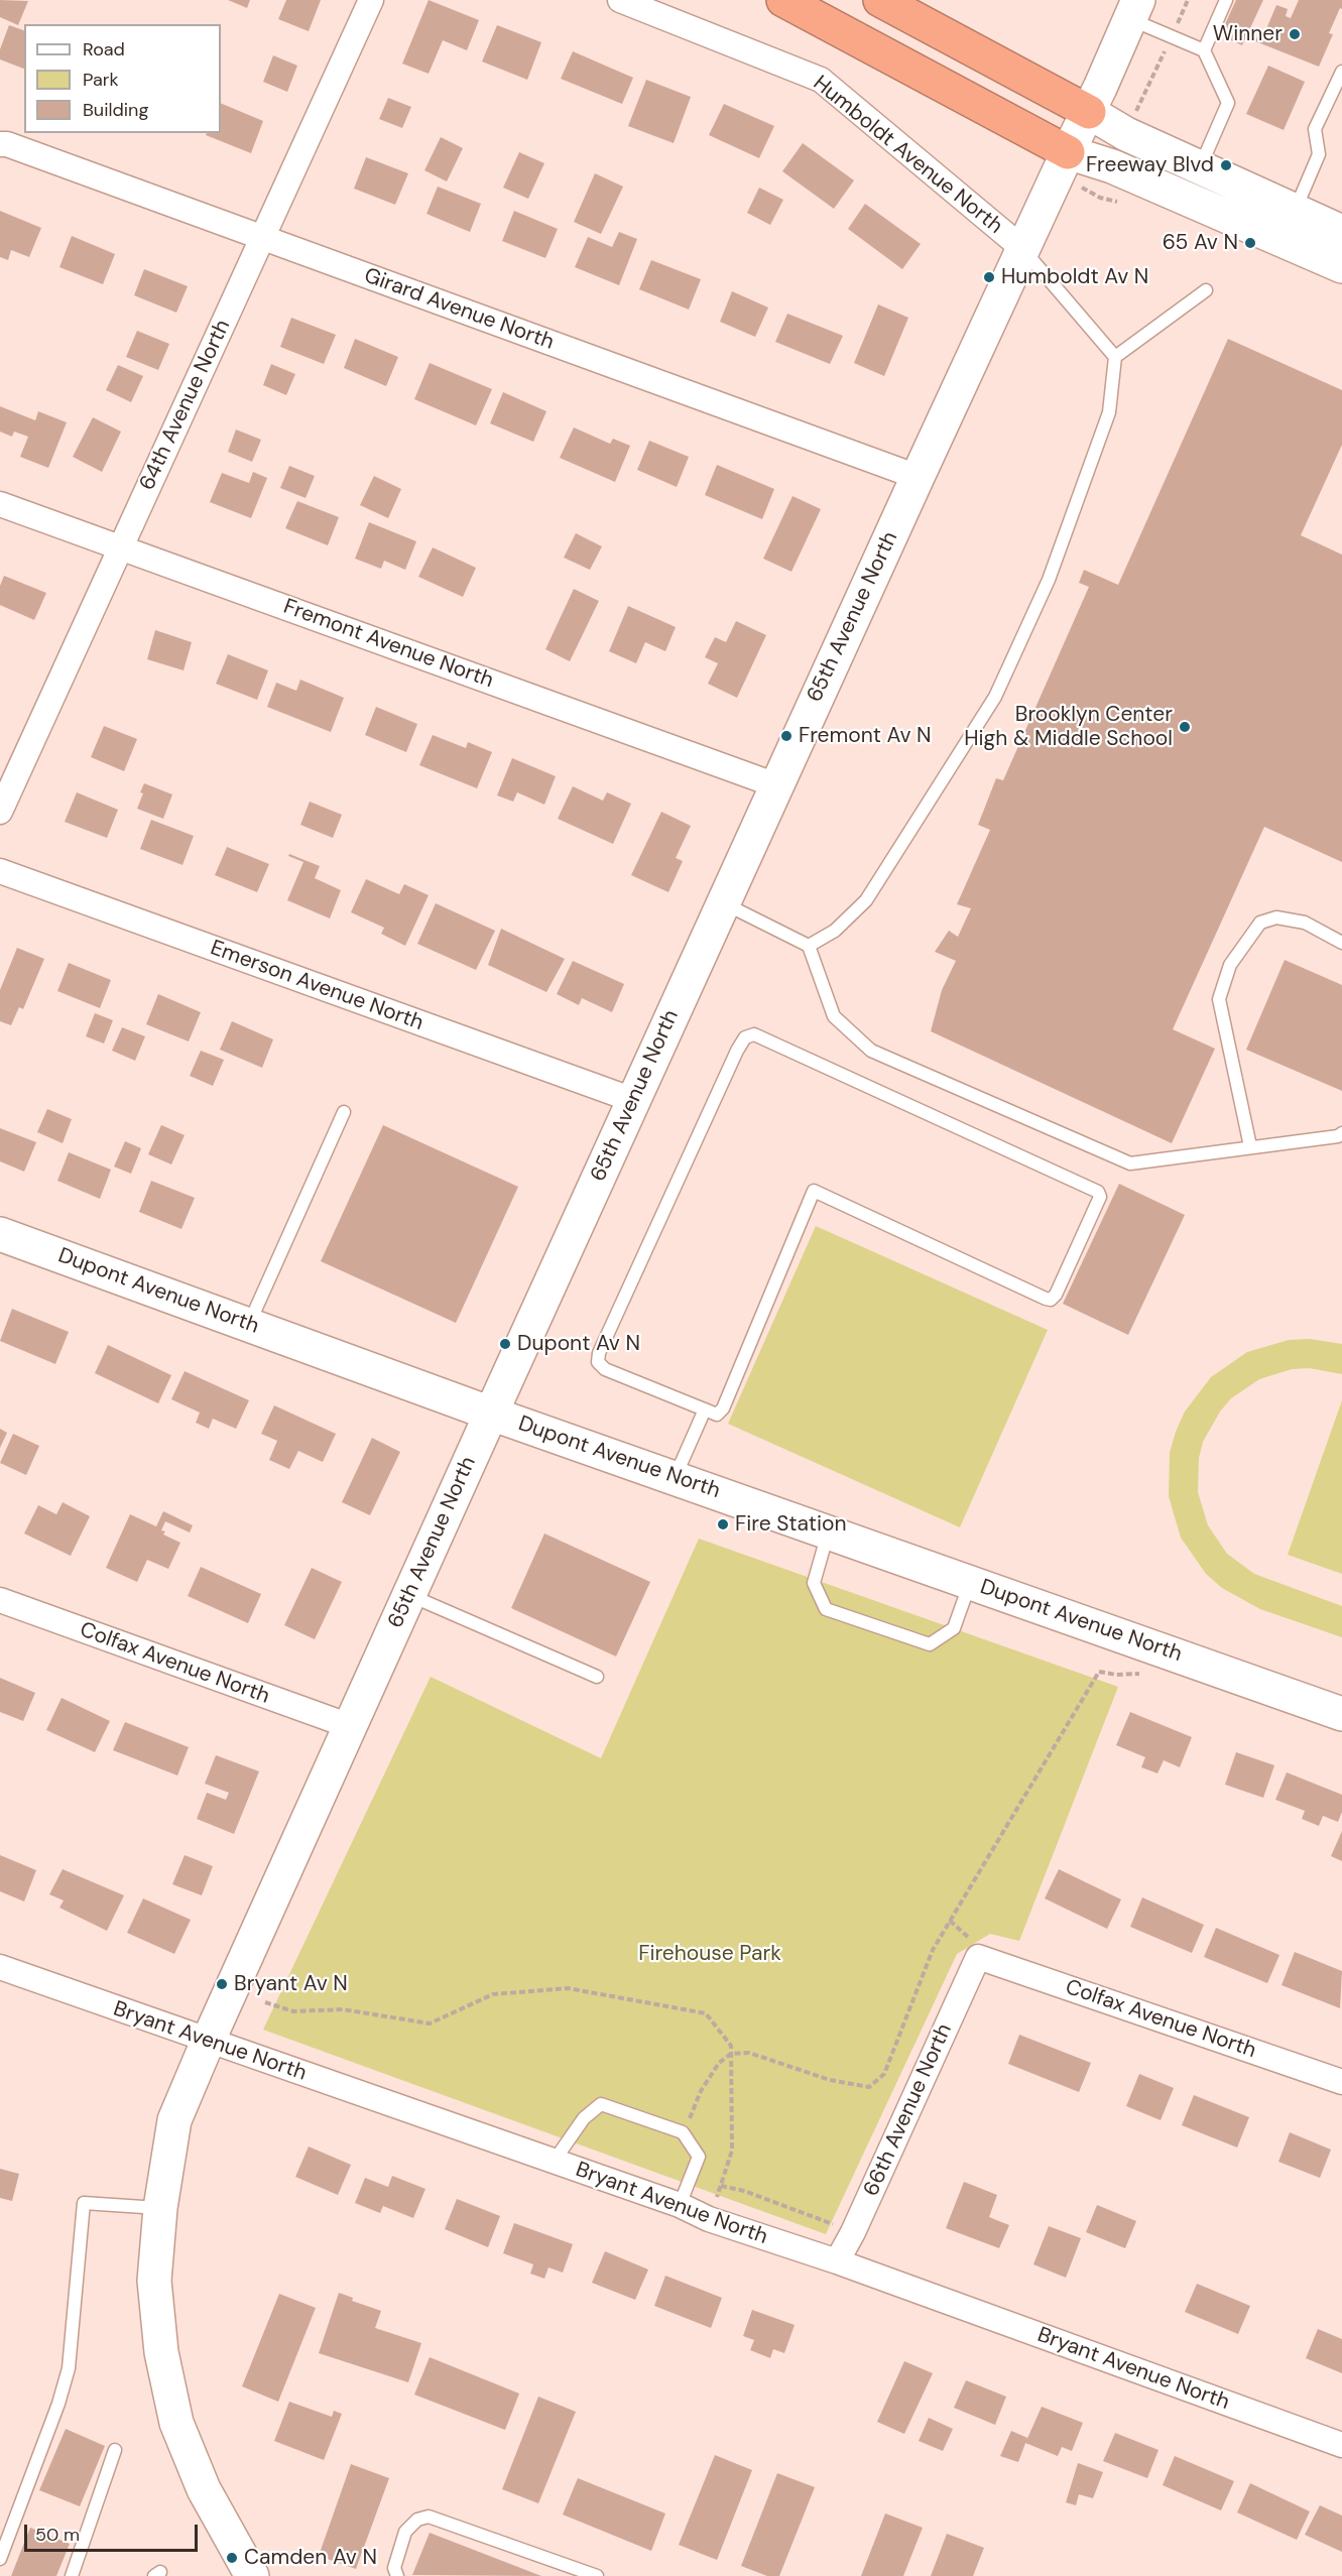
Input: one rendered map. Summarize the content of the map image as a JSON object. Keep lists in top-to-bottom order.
{
  "streets": {
    "street": [
      "Humboldt Avenue North",
      "Girard Avenue North",
      "64th Avenue North",
      "65th Avenue North",
      "Fremont Avenue North",
      "Emerson Avenue North",
      "Dupont Avenue North",
      "Colfax Avenue North",
      "Bryant Avenue North",
      "66th Avenue North"
    ]
  },
  "crossings": [
    ["Humboldt Avenue North", "65th Avenue North"],
    ["Girard Avenue North", "64th Avenue North"],
    ["Girard Avenue North", "65th Avenue North"],
    ["64th Avenue North", "Fremont Avenue North"],
    ["65th Avenue North", "Fremont Avenue North"],
    ["65th Avenue North", "Emerson Avenue North"],
    ["65th Avenue North", "Dupont Avenue North"],
    ["65th Avenue North", "Colfax Avenue North"],
    ["65th Avenue North", "Bryant Avenue North"],
    ["Colfax Avenue North", "66th Avenue North"],
    ["Bryant Avenue North", "66th Avenue North"]
  ],
  "parks": ["Firehouse Park"],
  "places": [
    "Winner",
    "Freeway Blvd",
    "65 Av N",
    "Humboldt Av N",
    "Brooklyn Center High & Middle School",
    "Fremont Av N",
    "Dupont Av N",
    "Fire Station",
    "Bryant Av N",
    "Camden Av N"
  ],
  "legend": ["Road", "Park", "Building"],
  "scale_bar": "50 m"
}
